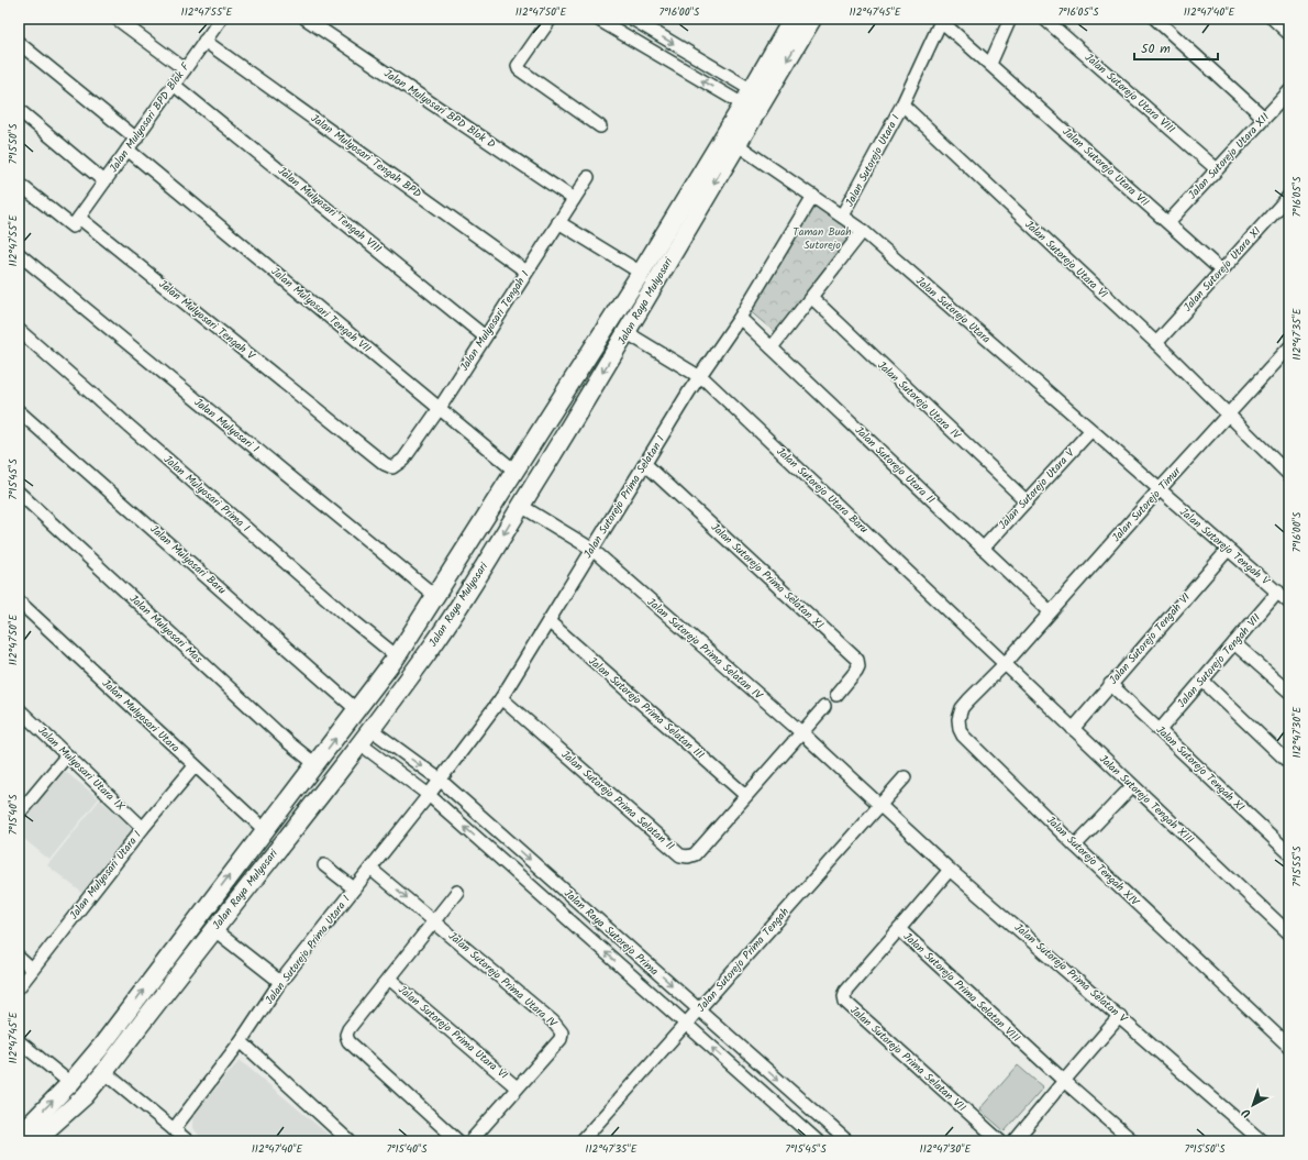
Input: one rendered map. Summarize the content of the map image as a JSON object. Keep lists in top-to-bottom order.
{
  "streets": {
    "main road": ["Jalan Raya Mulyosari"],
    "street": [
      "Jalan Sutorejo Utara VIII",
      "Jalan Mulyosari BPD Blok D",
      "Jalan Mulyosari BPD Blok F",
      "Jalan Mulyosari Tengah BPD",
      "Jalan Sutorejo Utara XII",
      "Jalan Sutorejo Utara I",
      "Jalan Sutorejo Utara VII",
      "Jalan Mulyosari Tengah VIII",
      "Jalan Sutorejo Utara VI",
      "Jalan Sutorejo Utara XI",
      "Jalan Mulyosari Tengah VII",
      "Jalan Sutorejo Utara",
      "Jalan Mulyosari Tengah V",
      "Jalan Mulyosari Tengah I",
      "Jalan Sutorejo Utara IV",
      "Jalan Mulyosari I",
      "Jalan Sutorejo Utara II",
      "Jalan Sutorejo Utara V",
      "Jalan Sutorejo Utara Baru",
      "Jalan Mulyosari Prima I",
      "Jalan Sutorejo Prima Selatan I",
      "Jalan Sutorejo Timur",
      "Jalan Sutorejo Tengah V",
      "Jalan Mulyosari Baru",
      "Jalan Sutorejo Prima Selatan XI",
      "Jalan Mulyosari Mas",
      "Jalan Sutorejo Tengah VI",
      "Jalan Sutorejo Prima Selatan IV",
      "Jalan Sutorejo Tengah VII",
      "Jalan Sutorejo Prima Selatan III",
      "Jalan Mulyosari Utara",
      "Jalan Mulyosari Utara IX",
      "Jalan Sutorejo Tengah XI",
      "Jalan Sutorejo Tengah XIII",
      "Jalan Sutorejo Prima Selatan II",
      "Jalan Sutorejo Tengah XIV",
      "Jalan Mulyosari Utara I",
      "Jalan Raya Sutorejo Prima",
      "Jalan Sutorejo Prima Utara I",
      "Jalan Sutorejo Prima Tengah",
      "Jalan Sutorejo Prima Selatan V",
      "Jalan Sutorejo Prima Utara IV",
      "Jalan Sutorejo Prima Selatan VIII",
      "Jalan Sutorejo Prima Utara VI",
      "Jalan Sutorejo Prima Selatan VII"
    ]
  },
  "crossings": [
    ["Jalan Sutorejo Utara VIII", "Jalan Sutorejo Utara XII"],
    ["Jalan Mulyosari BPD Blok D", "Jalan Mulyosari Tengah I"],
    ["Jalan Mulyosari BPD Blok F", "Jalan Mulyosari Tengah BPD"],
    ["Jalan Mulyosari BPD Blok F", "Jalan Mulyosari Tengah VIII"],
    ["Jalan Mulyosari BPD Blok F", "Jalan Mulyosari Tengah VII"],
    ["Jalan Mulyosari BPD Blok F", "Jalan Mulyosari Tengah V"],
    ["Jalan Mulyosari Tengah BPD", "Jalan Mulyosari Tengah I"],
    ["Jalan Sutorejo Utara XII", "Jalan Sutorejo Utara VII"],
    ["Jalan Sutorejo Utara I", "Jalan Sutorejo Utara VI"],
    ["Jalan Sutorejo Utara I", "Jalan Sutorejo Utara"],
    ["Jalan Sutorejo Utara VII", "Jalan Sutorejo Utara XI"],
    ["Jalan Mulyosari Tengah VIII", "Jalan Mulyosari Tengah I"],
    ["Jalan Sutorejo Utara VI", "Jalan Sutorejo Utara XI"],
    ["Jalan Sutorejo Utara VI", "Jalan Sutorejo Timur"],
    ["Jalan Raya Mulyosari", "Jalan Mulyosari Tengah VII"],
    ["Jalan Raya Mulyosari", "Jalan Sutorejo Utara"],
    ["Jalan Raya Mulyosari", "Jalan Mulyosari I"],
    ["Jalan Raya Mulyosari", "Jalan Sutorejo Utara Baru"],
    ["Jalan Raya Mulyosari", "Jalan Mulyosari Prima I"],
    ["Jalan Raya Mulyosari", "Jalan Mulyosari Baru"],
    ["Jalan Raya Mulyosari", "Jalan Mulyosari Mas"],
    ["Jalan Raya Mulyosari", "Jalan Sutorejo Prima Selatan IV"],
    ["Jalan Raya Mulyosari", "Jalan Mulyosari Utara"],
    ["Jalan Raya Mulyosari", "Jalan Raya Sutorejo Prima"],
    ["Jalan Mulyosari Tengah VII", "Jalan Mulyosari Tengah I"],
    ["Jalan Sutorejo Utara", "Jalan Sutorejo Utara V"],
    ["Jalan Sutorejo Utara", "Jalan Sutorejo Prima Selatan I"],
    ["Jalan Sutorejo Utara", "Jalan Sutorejo Timur"],
    ["Jalan Sutorejo Utara", "Jalan Sutorejo Tengah V"],
    ["Jalan Mulyosari Tengah V", "Jalan Mulyosari Tengah I"],
    ["Jalan Sutorejo Utara IV", "Jalan Sutorejo Utara V"],
    ["Jalan Sutorejo Utara II", "Jalan Sutorejo Utara V"],
    ["Jalan Sutorejo Utara II", "Jalan Sutorejo Prima Selatan I"],
    ["Jalan Sutorejo Utara Baru", "Jalan Sutorejo Prima Selatan I"],
    ["Jalan Sutorejo Utara Baru", "Jalan Sutorejo Timur"],
    ["Jalan Sutorejo Utara Baru", "Jalan Sutorejo Tengah XIII"],
    ["Jalan Sutorejo Utara Baru", "Jalan Sutorejo Tengah XIV"],
    ["Jalan Sutorejo Prima Selatan I", "Jalan Sutorejo Prima Selatan XI"],
    ["Jalan Sutorejo Prima Selatan I", "Jalan Sutorejo Prima Selatan IV"],
    ["Jalan Sutorejo Prima Selatan I", "Jalan Sutorejo Prima Selatan III"],
    ["Jalan Sutorejo Prima Selatan I", "Jalan Sutorejo Prima Selatan II"],
    ["Jalan Sutorejo Prima Selatan I", "Jalan Raya Sutorejo Prima"],
    ["Jalan Sutorejo Prima Selatan I", "Jalan Sutorejo Prima Utara I"],
    ["Jalan Sutorejo Timur", "Jalan Sutorejo Tengah V"],
    ["Jalan Sutorejo Timur", "Jalan Sutorejo Tengah XIII"],
    ["Jalan Sutorejo Timur", "Jalan Sutorejo Tengah XIV"],
    ["Jalan Sutorejo Tengah V", "Jalan Sutorejo Tengah VI"],
    ["Jalan Sutorejo Tengah V", "Jalan Sutorejo Tengah VII"],
    ["Jalan Sutorejo Tengah VI", "Jalan Sutorejo Tengah XI"],
    ["Jalan Sutorejo Tengah VI", "Jalan Sutorejo Tengah XIII"],
    ["Jalan Sutorejo Prima Selatan IV", "Jalan Sutorejo Prima Selatan II"],
    ["Jalan Sutorejo Prima Selatan IV", "Jalan Sutorejo Prima Tengah"],
    ["Jalan Sutorejo Prima Selatan IV", "Jalan Sutorejo Prima Selatan V"],
    ["Jalan Sutorejo Tengah VII", "Jalan Sutorejo Tengah XI"],
    ["Jalan Sutorejo Prima Selatan III", "Jalan Sutorejo Prima Selatan II"],
    ["Jalan Mulyosari Utara", "Jalan Mulyosari Utara I"],
    ["Jalan Mulyosari Utara IX", "Jalan Mulyosari Utara I"],
    ["Jalan Sutorejo Tengah XIII", "Jalan Sutorejo Tengah XIV"],
    ["Jalan Raya Sutorejo Prima", "Jalan Sutorejo Prima Utara I"],
    ["Jalan Raya Sutorejo Prima", "Jalan Sutorejo Prima Tengah"],
    ["Jalan Sutorejo Prima Utara I", "Jalan Sutorejo Prima Utara IV"],
    ["Jalan Sutorejo Prima Tengah", "Jalan Sutorejo Prima Selatan V"],
    ["Jalan Sutorejo Prima Selatan V", "Jalan Sutorejo Prima Selatan VIII"],
    ["Jalan Sutorejo Prima Utara IV", "Jalan Sutorejo Prima Utara VI"],
    ["Jalan Sutorejo Prima Selatan VIII", "Jalan Sutorejo Prima Selatan VII"]
  ],
  "parks": ["Taman Buah Sutorejo"],
  "scale_bar": "50 m",
  "north": "bottom left",
  "coordinates": [
    "112°47'55\"E",
    "112°47'50\"E",
    "7°16'00\"S",
    "112°47'45\"E",
    "7°16'05\"S",
    "112°47'40\"E",
    "7°15'50\"S",
    "112°47'35\"E",
    "7°15'45\"S",
    "112°47'30\"E",
    "7°15'40\"S",
    "7°15'55\"S"
  ]
}
